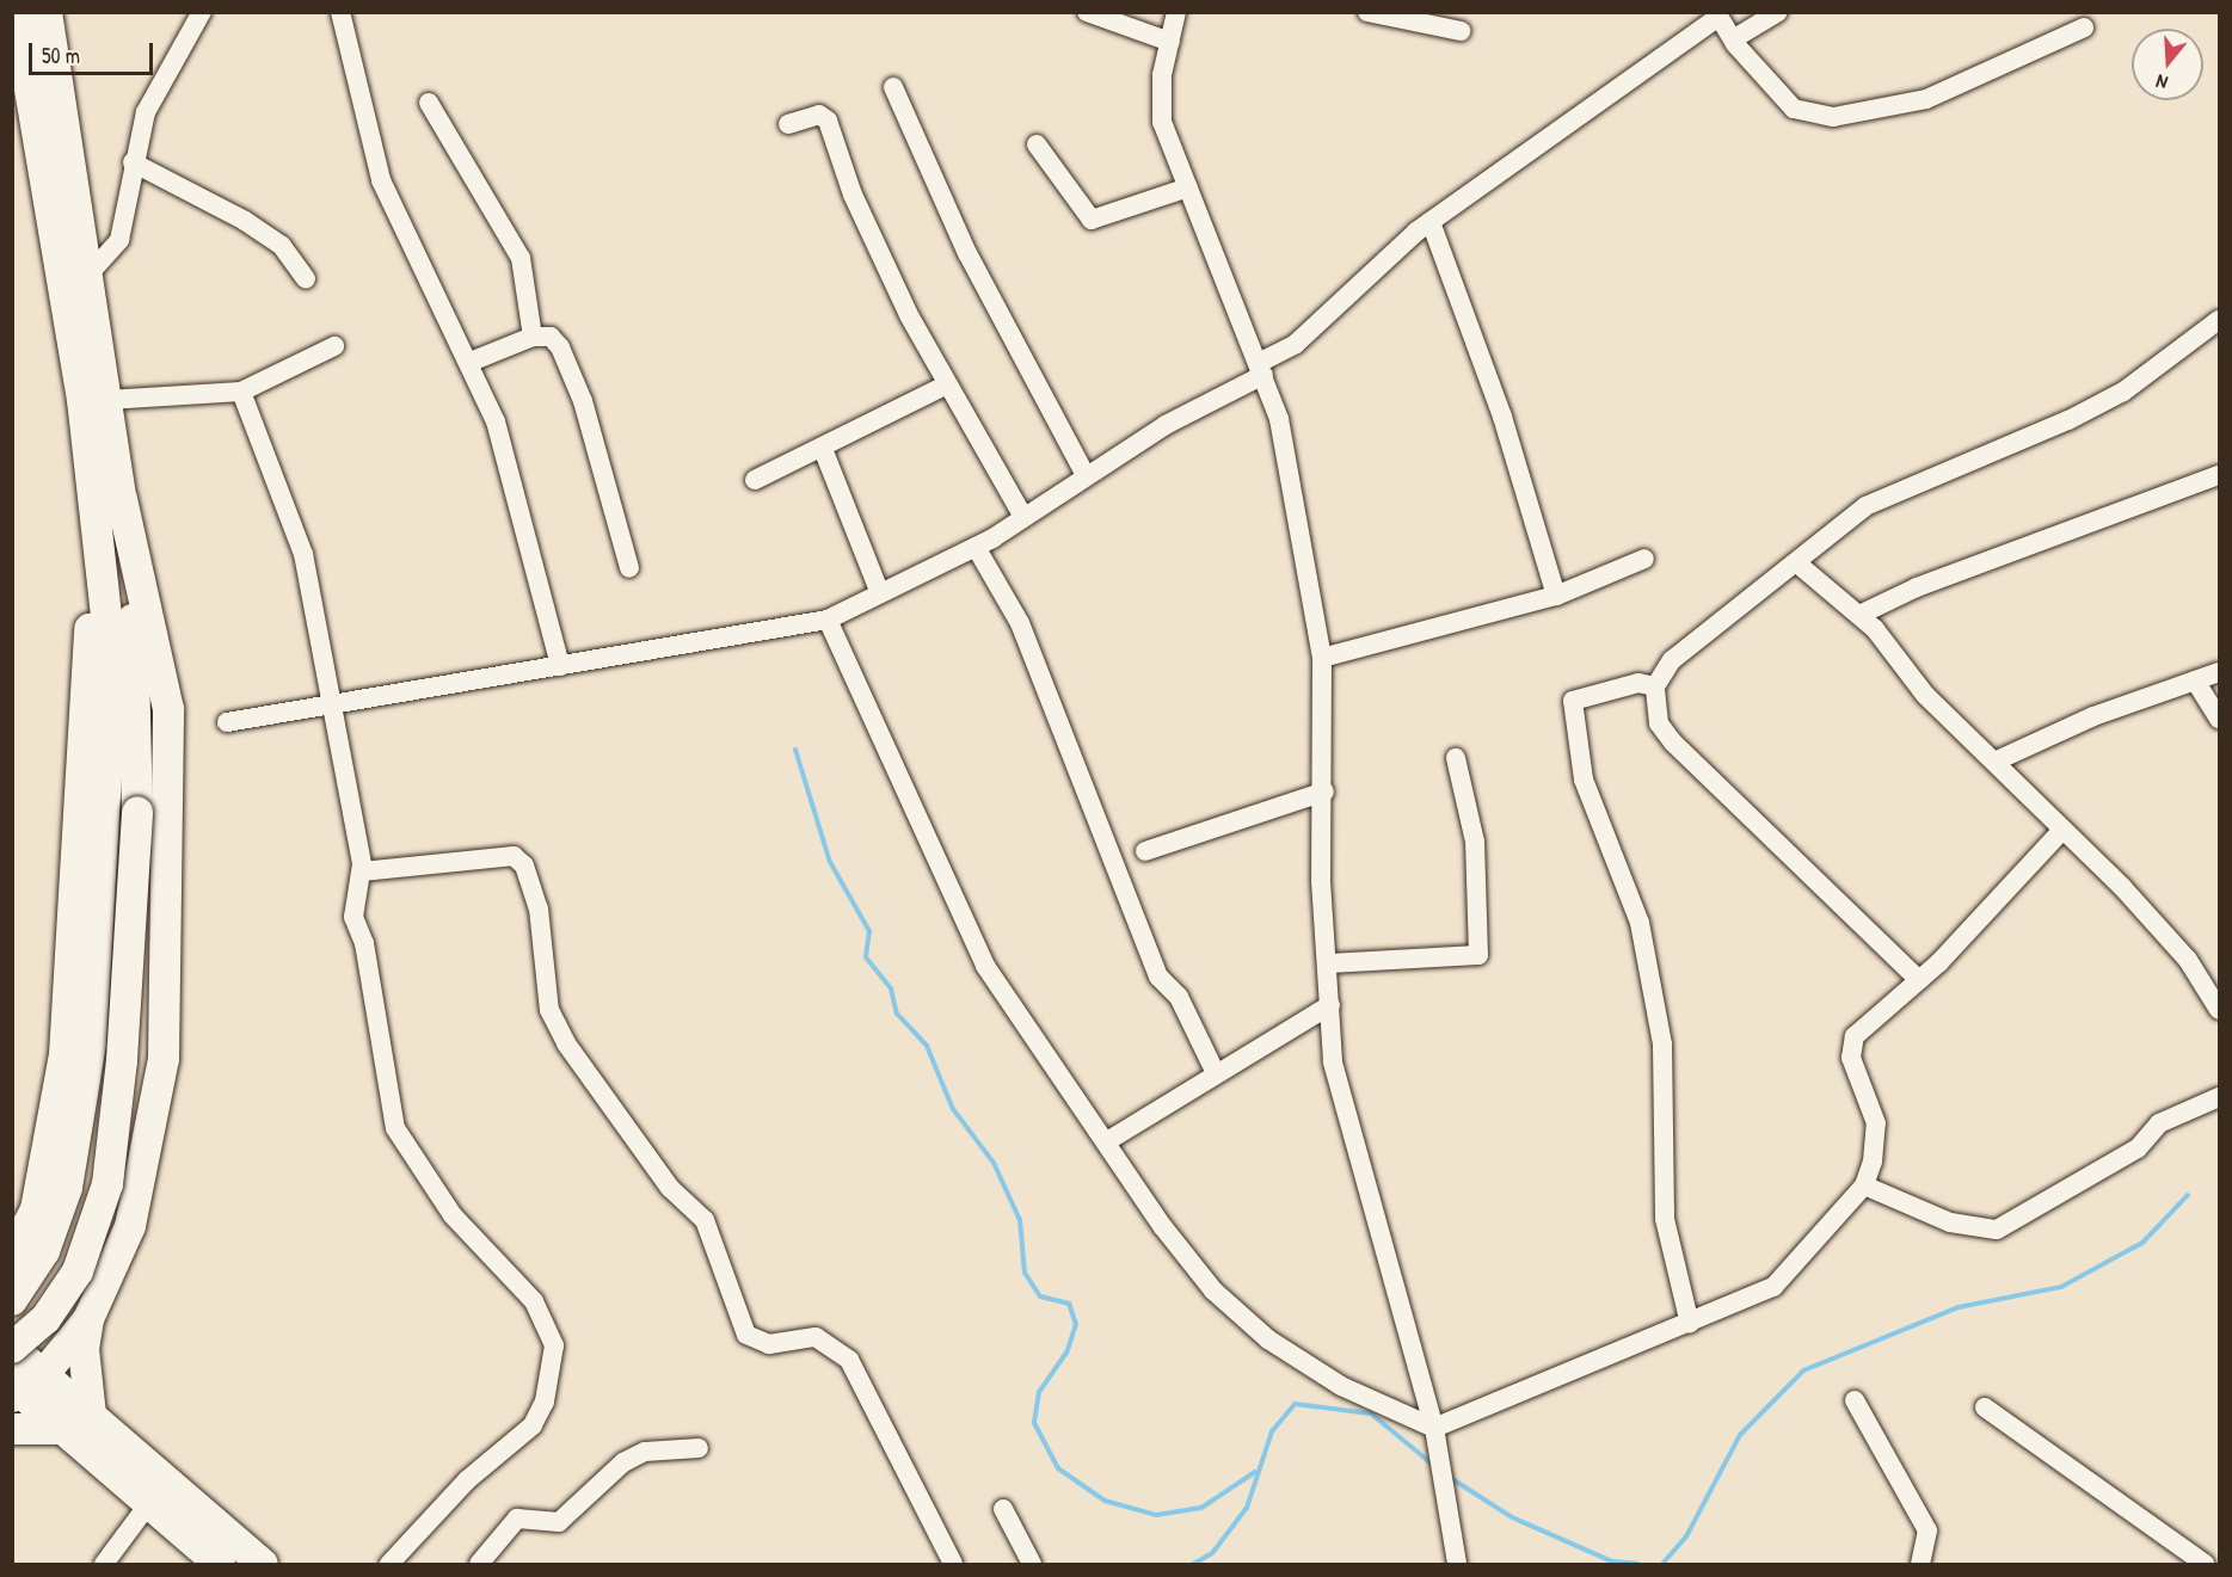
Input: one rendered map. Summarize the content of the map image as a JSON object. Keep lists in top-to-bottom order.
{
  "scale_bar": "50 m",
  "north": "bottom"
}
